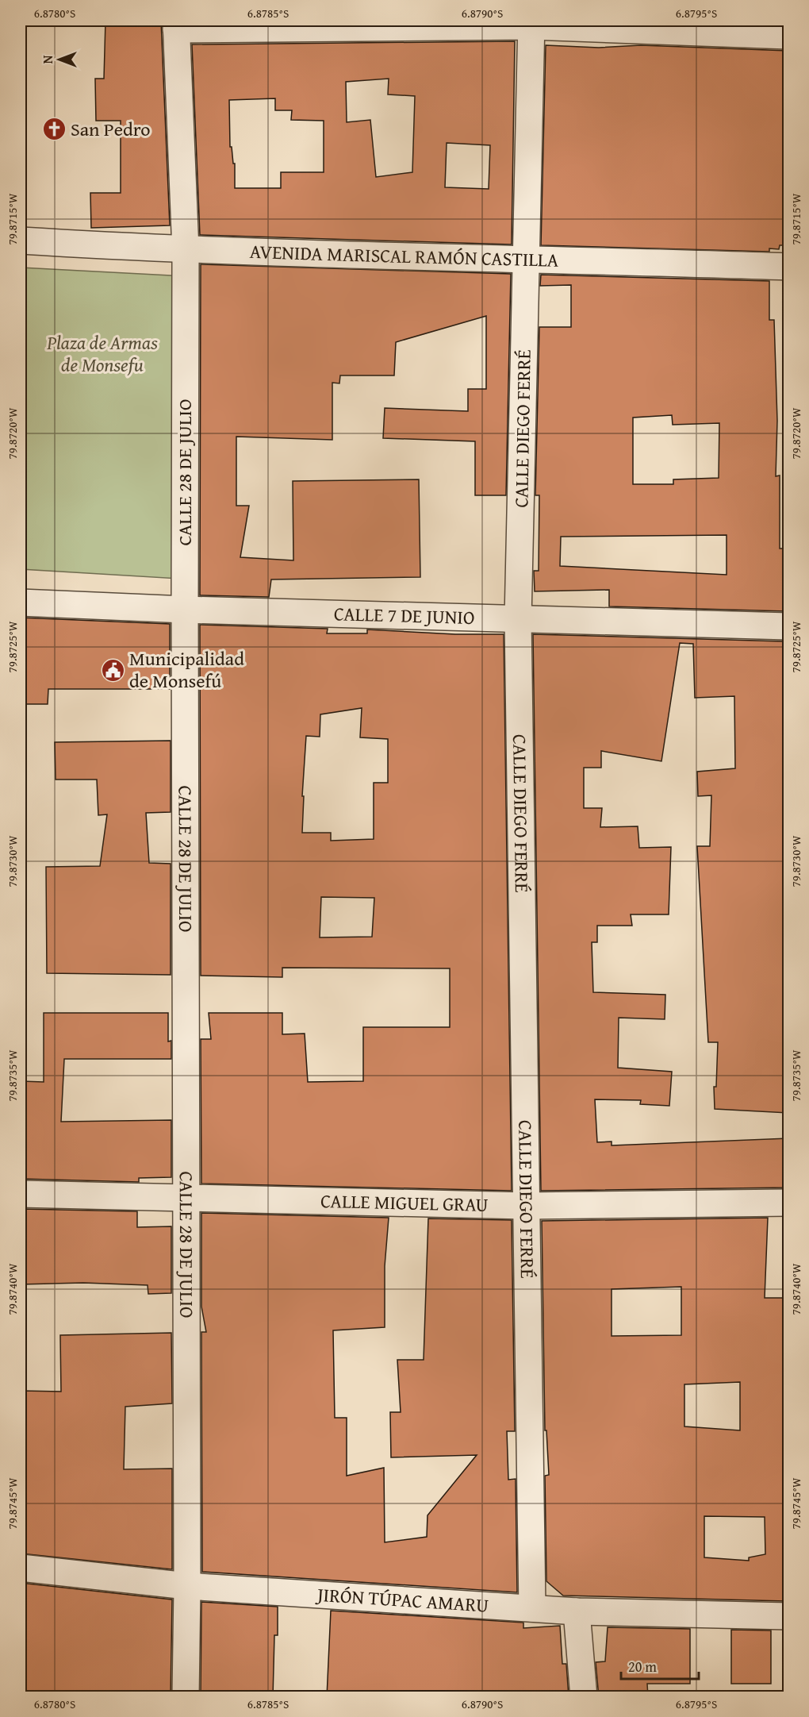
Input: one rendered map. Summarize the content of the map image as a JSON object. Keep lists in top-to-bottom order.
{
  "streets": {
    "street": [
      "AVENIDA MARISCAL RAMÓN CASTILLA",
      "CALLE DIEGO FERRÉ",
      "CALLE 28 DE JULIO",
      "CALLE 7 DE JUNIO",
      "CALLE MIGUEL GRAU",
      "JIRÓN TÚPAC AMARU"
    ]
  },
  "crossings": [
    ["AVENIDA MARISCAL RAMÓN CASTILLA", "CALLE DIEGO FERRÉ"],
    ["AVENIDA MARISCAL RAMÓN CASTILLA", "CALLE 28 DE JULIO"],
    ["CALLE DIEGO FERRÉ", "CALLE 7 DE JUNIO"],
    ["CALLE DIEGO FERRÉ", "CALLE MIGUEL GRAU"],
    ["CALLE DIEGO FERRÉ", "JIRÓN TÚPAC AMARU"],
    ["CALLE 28 DE JULIO", "CALLE 7 DE JUNIO"],
    ["CALLE 28 DE JULIO", "CALLE MIGUEL GRAU"],
    ["CALLE 28 DE JULIO", "JIRÓN TÚPAC AMARU"]
  ],
  "parks": ["Plaza de Armas de Monsefu"],
  "places": {
    "church": ["San Pedro"],
    "public building": ["Municipalidad de Monsefú"]
  },
  "scale_bar": "20 m",
  "north": "left",
  "coordinates": [
    "6.8780°S",
    "6.8785°S",
    "6.8790°S",
    "6.8795°S",
    "79.8715°W",
    "79.8720°W",
    "79.8725°W",
    "79.8730°W",
    "79.8735°W",
    "79.8740°W",
    "79.8745°W"
  ]
}
